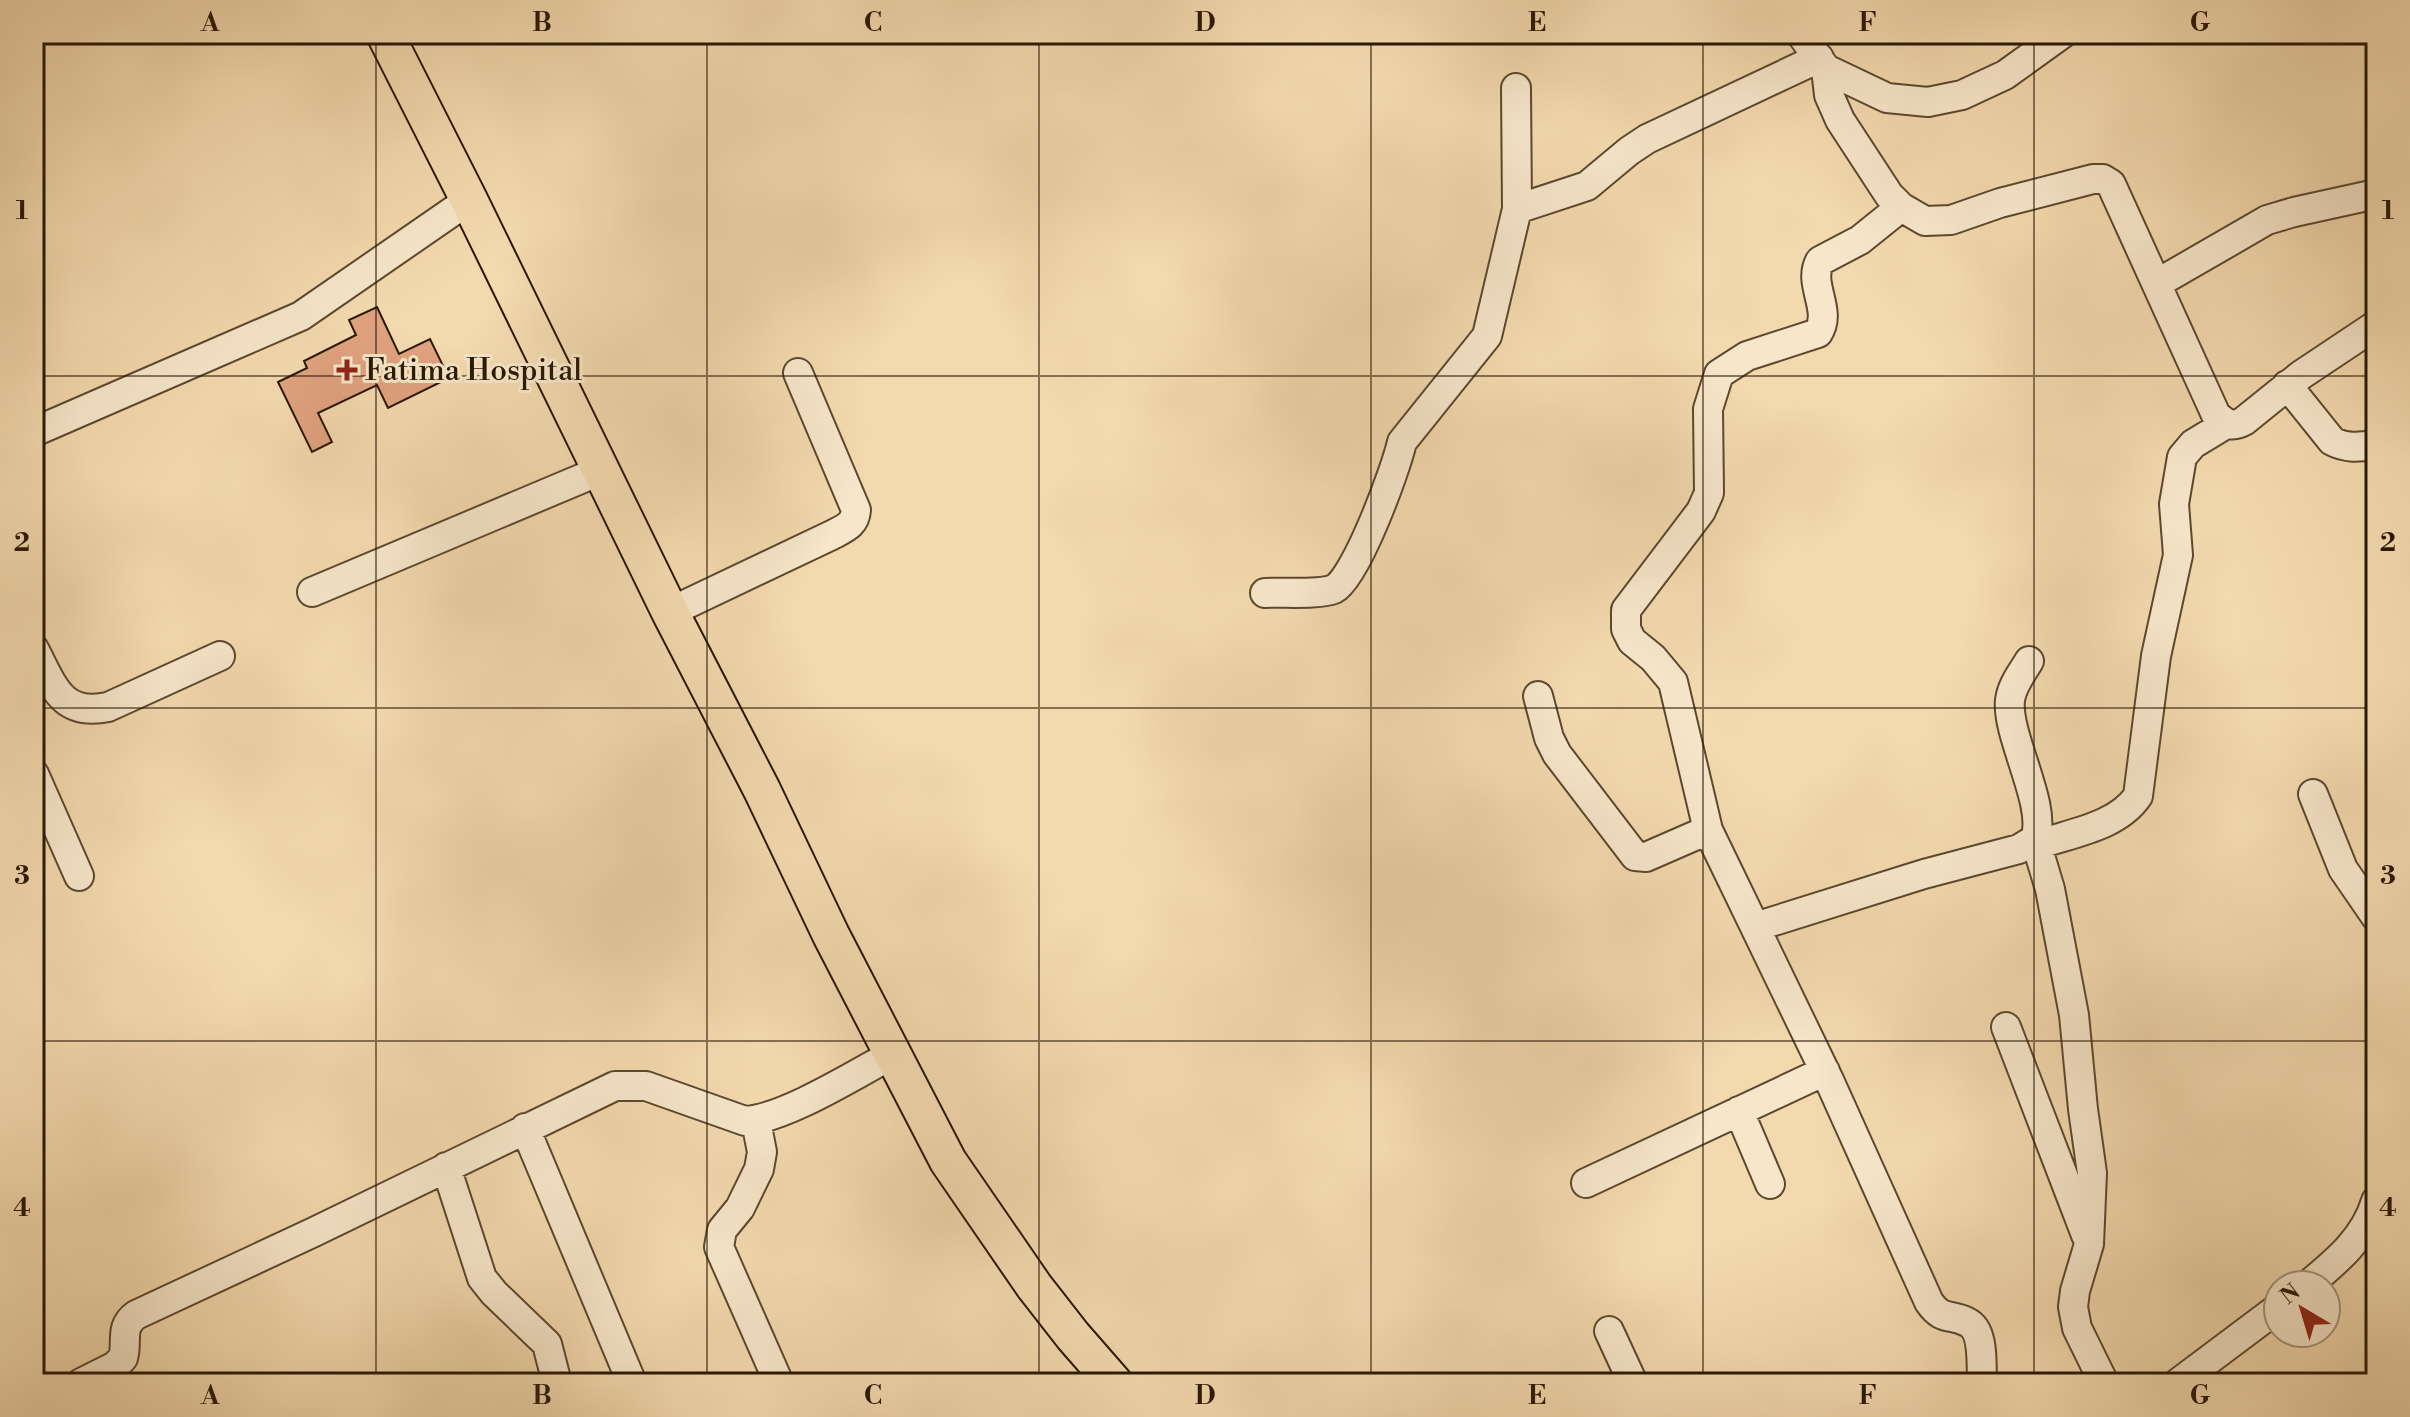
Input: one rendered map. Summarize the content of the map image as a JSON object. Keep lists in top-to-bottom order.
{
  "places": {
    "health": ["Fatima Hospital"]
  },
  "north": "top left",
  "grid": {
    "columns": [
      "A",
      "B",
      "C",
      "D",
      "E",
      "F",
      "G"
    ],
    "rows": [
      "1",
      "2",
      "3",
      "4"
    ]
  }
}
